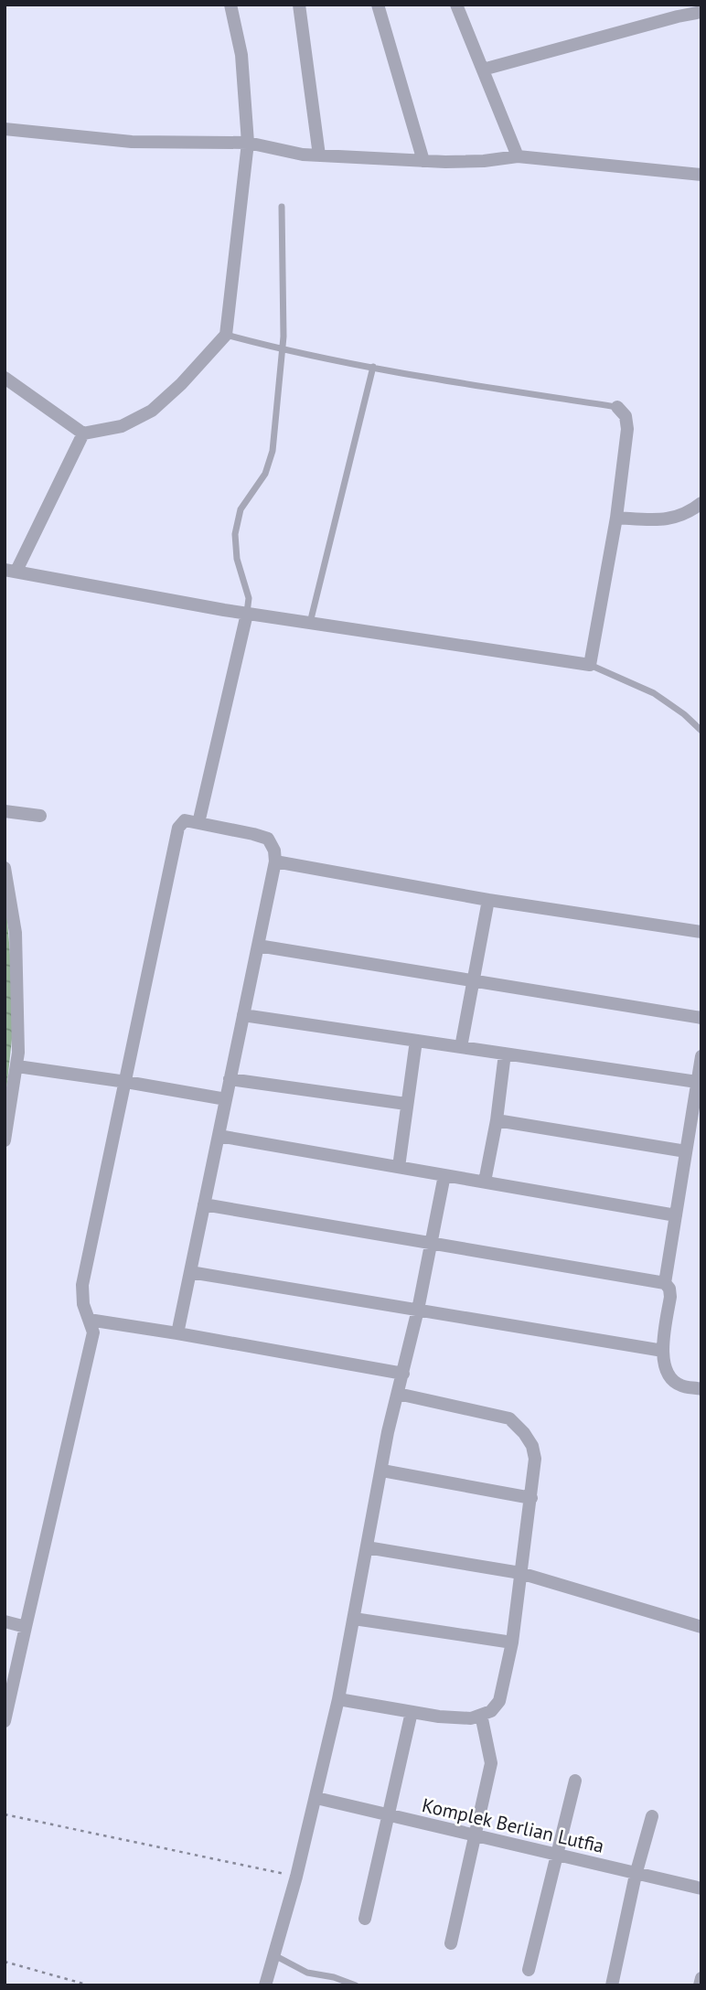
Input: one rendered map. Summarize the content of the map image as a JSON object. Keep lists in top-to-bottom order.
{
  "streets": {
    "street": ["Komplek Berlian Lutfia"]
  }
}
